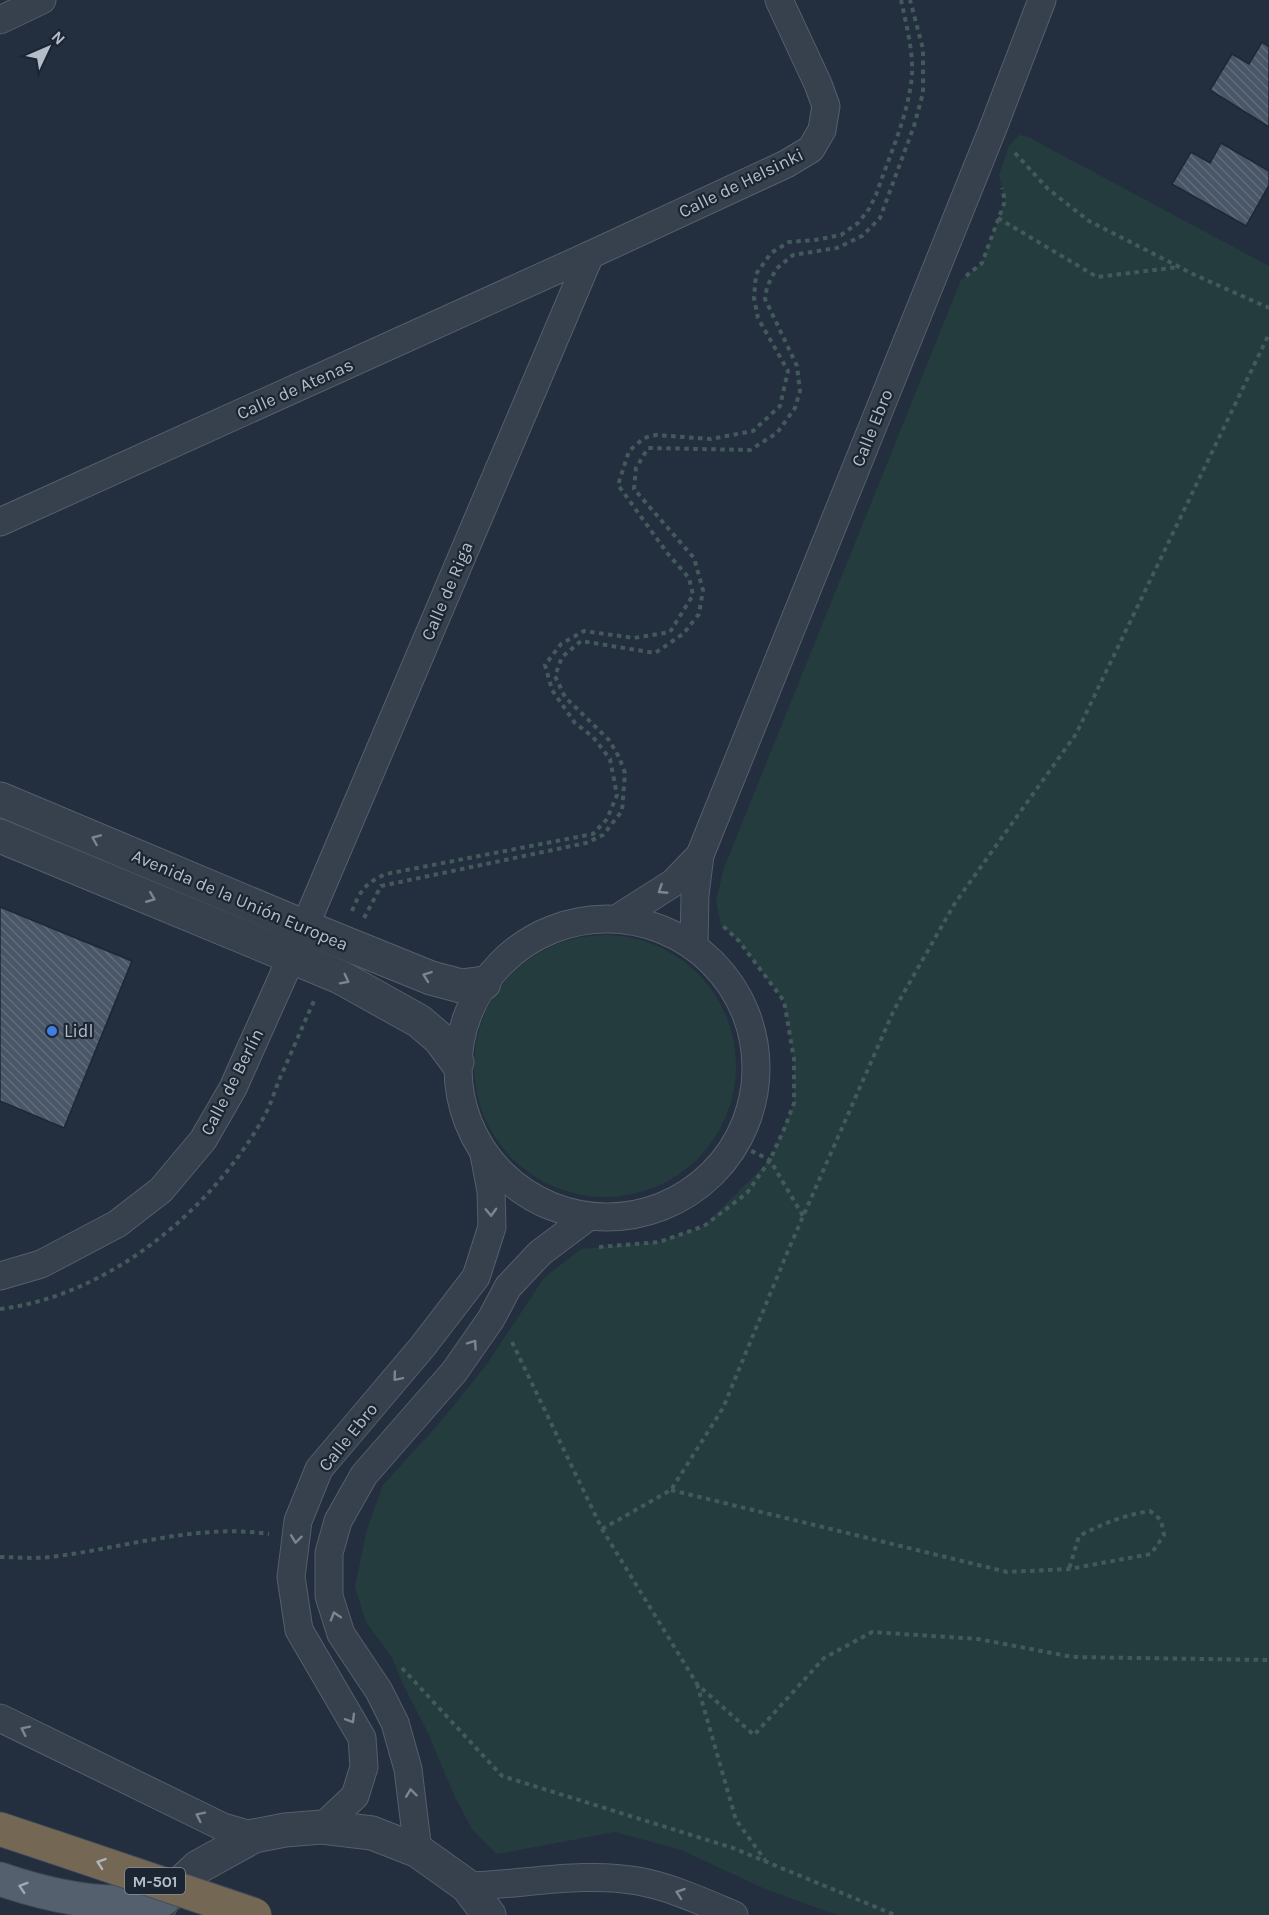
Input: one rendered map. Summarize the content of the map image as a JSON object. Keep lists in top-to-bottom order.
{
  "streets": {
    "highway": ["M-501"],
    "street": [
      "Calle de Helsinki",
      "Calle de Atenas",
      "Calle Ebro",
      "Calle de Riga",
      "Avenida de la Unión Europea",
      "Calle de Berlín"
    ]
  },
  "crossings": [
    ["Calle de Helsinki", "Calle de Atenas"],
    ["Calle de Helsinki", "Calle de Riga"],
    ["Calle de Atenas", "Calle de Riga"],
    ["Calle de Riga", "Avenida de la Unión Europea"],
    ["Calle de Riga", "Calle de Berlín"],
    ["Avenida de la Unión Europea", "Calle de Berlín"]
  ],
  "places": ["Lidl"],
  "north": "top right"
}
